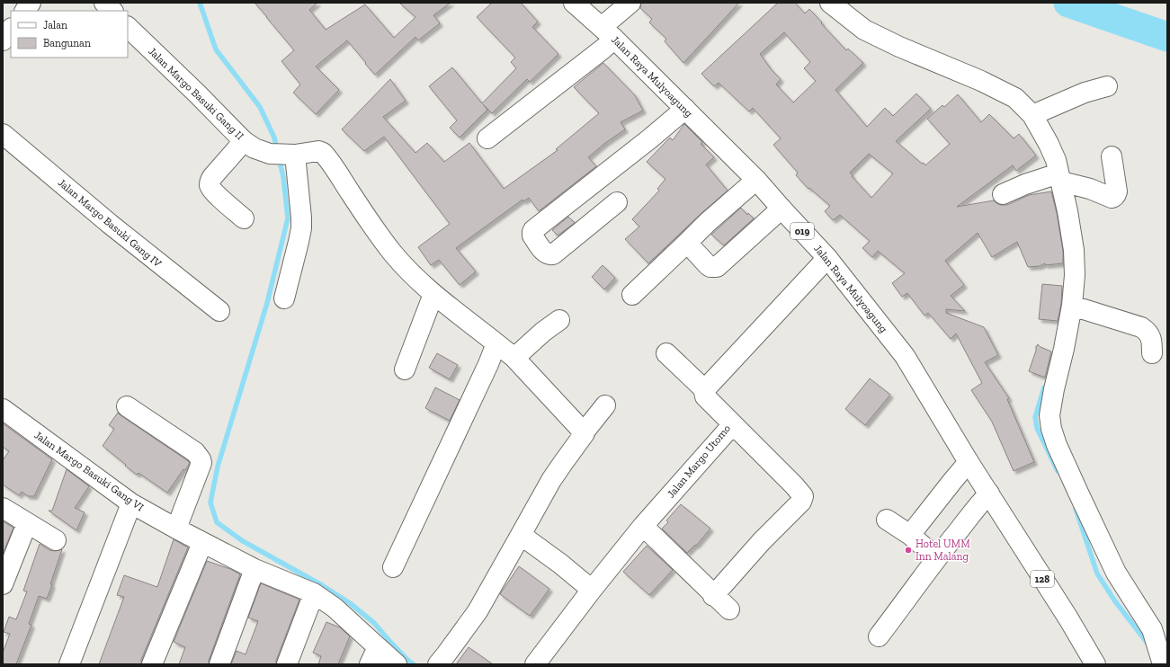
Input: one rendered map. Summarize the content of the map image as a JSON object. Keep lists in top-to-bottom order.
{
  "streets": {
    "street": [
      "Jalan Raya Mulyoagung",
      "Jalan Margo Basuki Gang II",
      "Jalan Margo Basuki Gang IV",
      "019",
      "Jalan Margo Utomo",
      "Jalan Margo Basuki Gang VI",
      "128"
    ]
  },
  "crossings": [
    ["Jalan Raya Mulyoagung", "128"]
  ],
  "places": ["Hotel UMM Inn Malang"],
  "legend": ["Jalan", "Bangunan"]
}
